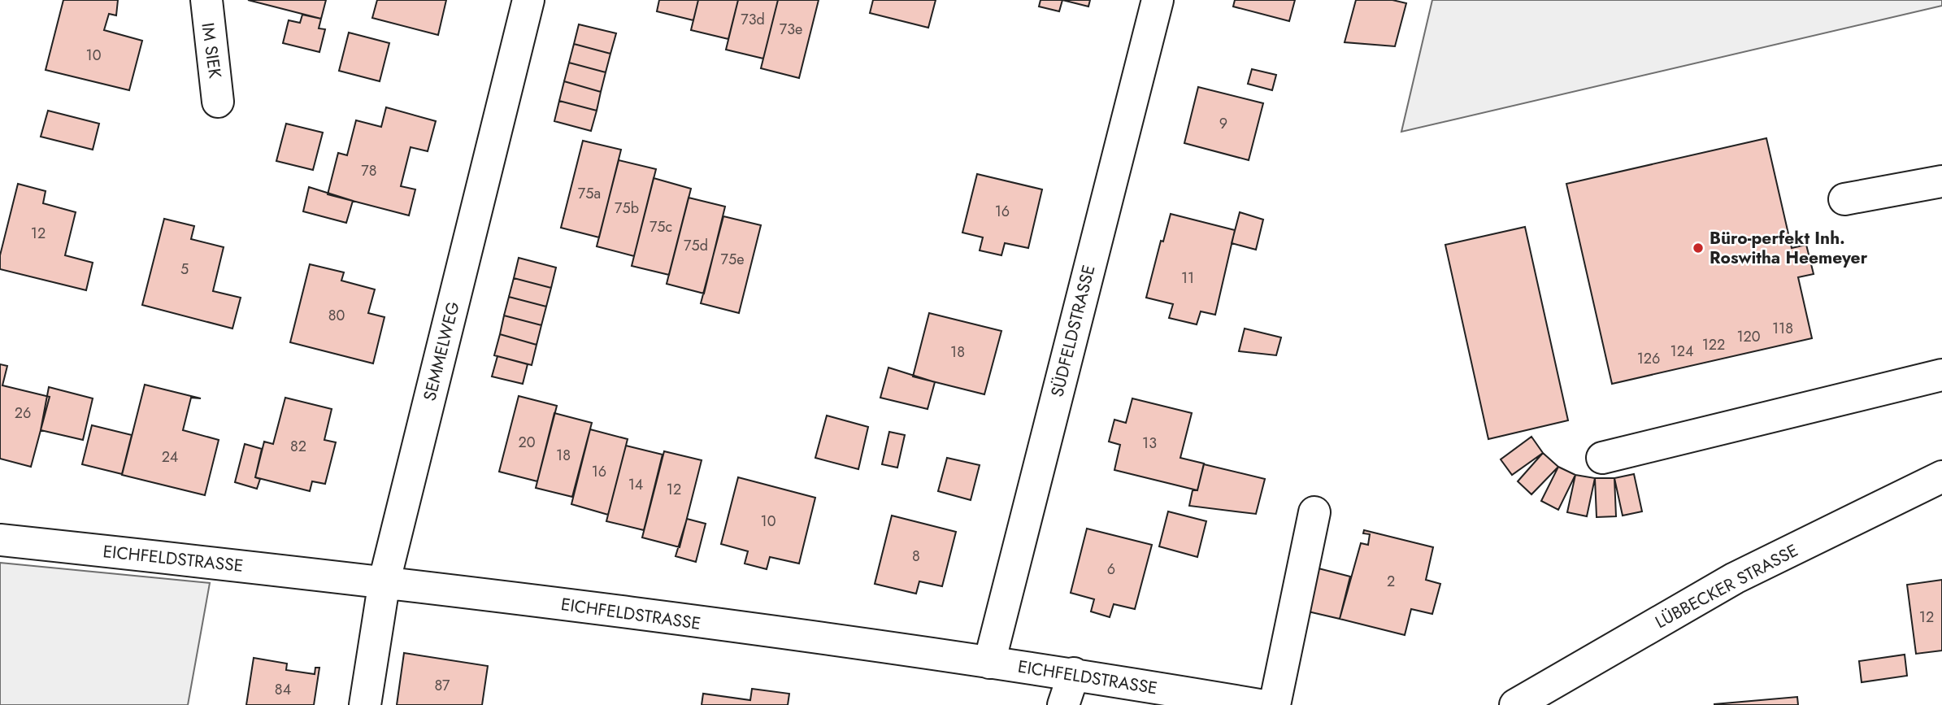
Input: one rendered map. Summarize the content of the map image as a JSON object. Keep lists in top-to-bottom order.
{
  "streets": {
    "street": [
      "IM SIEK",
      "SÜDFELDSTRASSE",
      "SEMMELWEG",
      "EICHFELDSTRASSE",
      "LÜBBECKER STRASSE"
    ]
  },
  "crossings": [
    ["SÜDFELDSTRASSE", "EICHFELDSTRASSE"],
    ["SEMMELWEG", "EICHFELDSTRASSE"]
  ],
  "places": ["Büro-perfekt Inh. Roswitha Heemeyer"],
  "house_numbers": [
    "73d",
    "73e",
    "10",
    "9",
    "78",
    "75a",
    "75b",
    "16",
    "75c",
    "12",
    "75d",
    "75e",
    "5",
    "11",
    "80",
    "118",
    "120",
    "122",
    "124",
    "18",
    "126",
    "26",
    "20",
    "13",
    "82",
    "18",
    "24",
    "16",
    "14",
    "12",
    "10",
    "8",
    "6",
    "2",
    "12",
    "87",
    "84"
  ]
}
